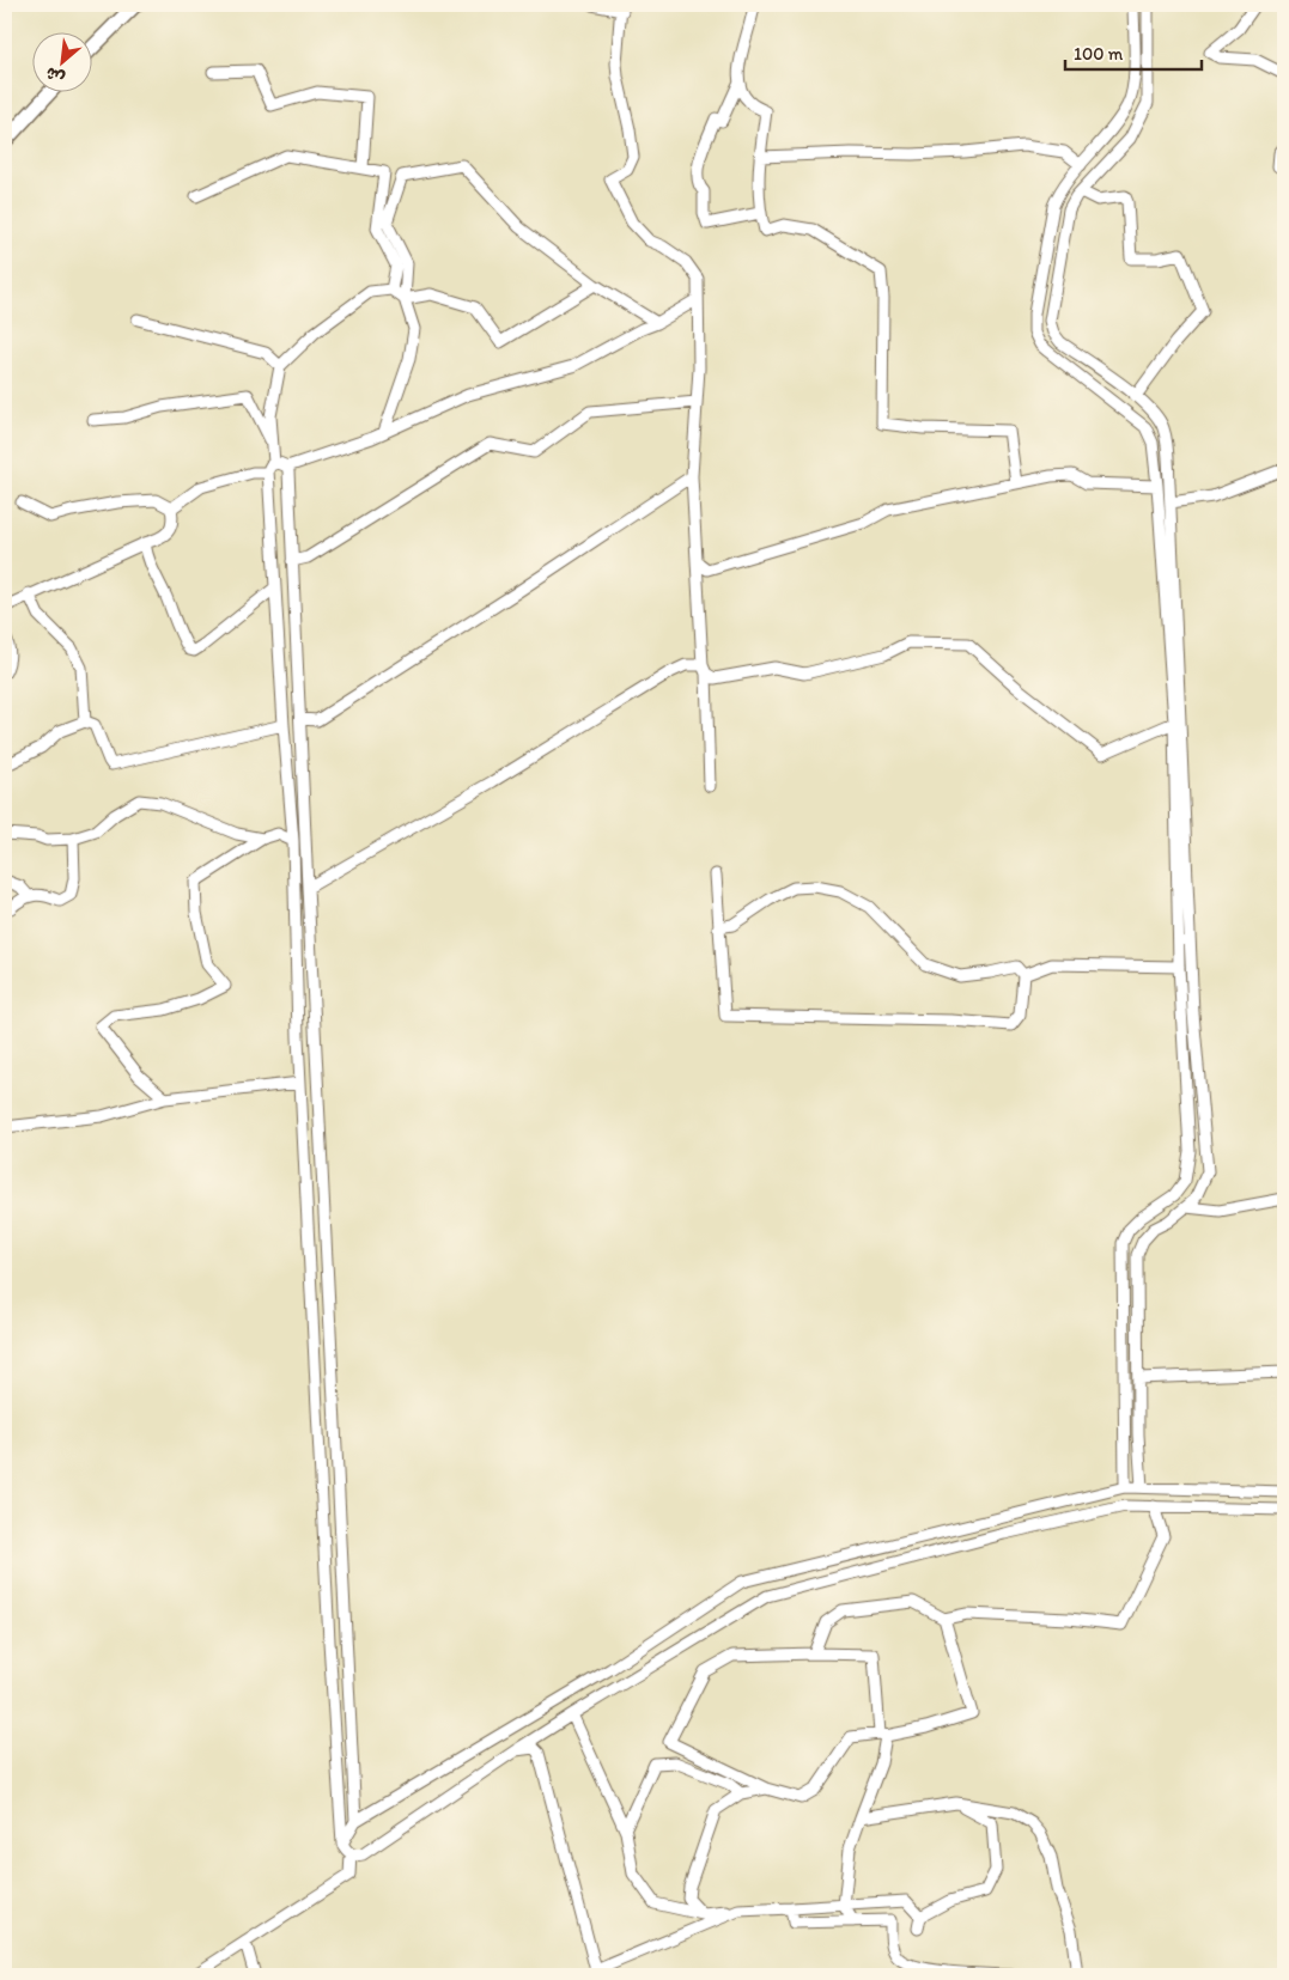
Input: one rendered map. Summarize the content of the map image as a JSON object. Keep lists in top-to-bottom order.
{
  "scale_bar": "100 m",
  "north": "bottom left"
}
